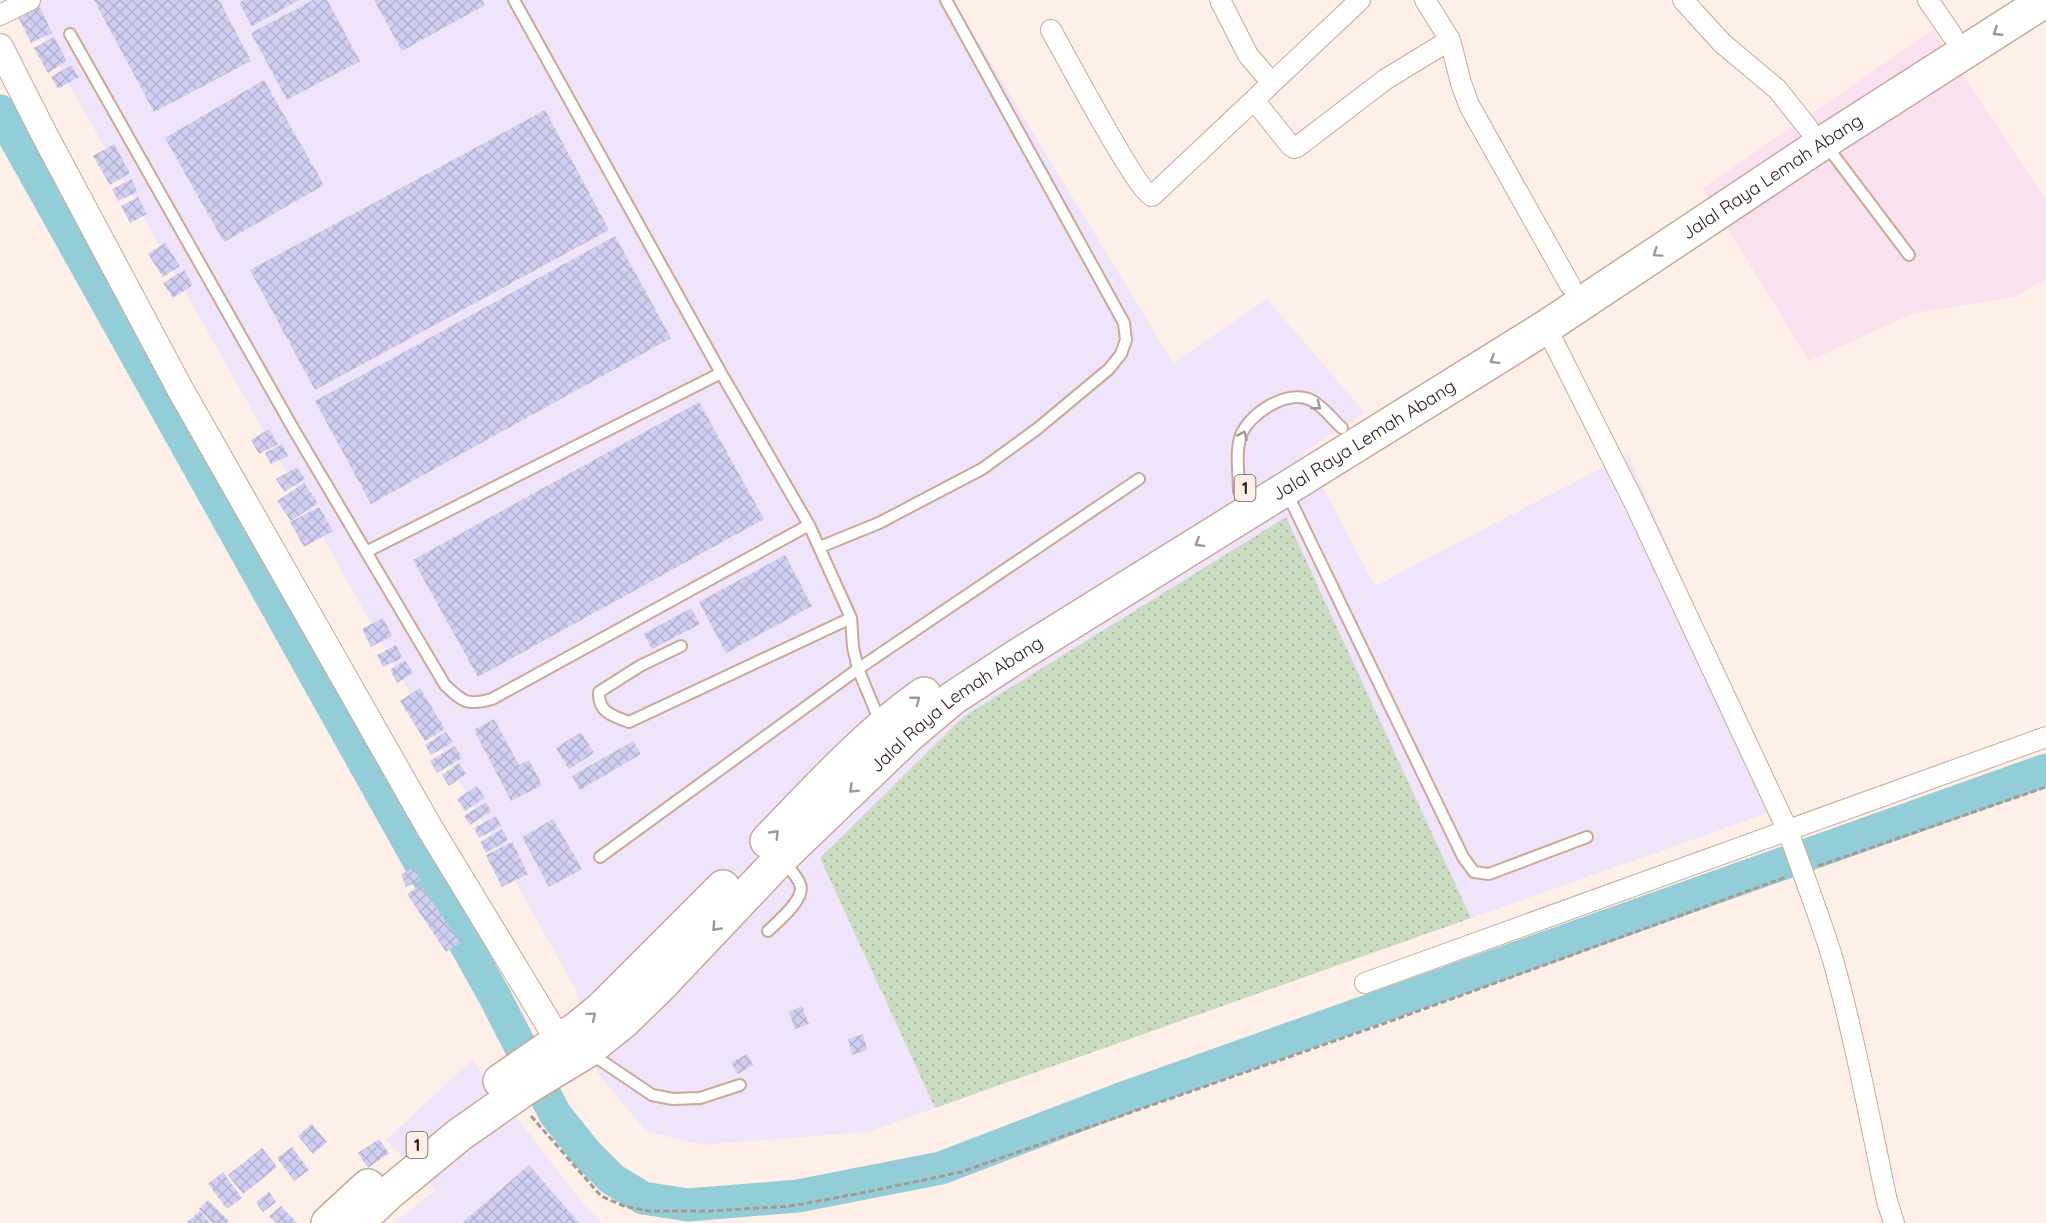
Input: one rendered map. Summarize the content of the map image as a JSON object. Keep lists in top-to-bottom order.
{
  "streets": {
    "highway": ["Jalal Raya Lemah Abang", "1"]
  },
  "crossings": [
    ["Jalal Raya Lemah Abang", "1"]
  ]
}
